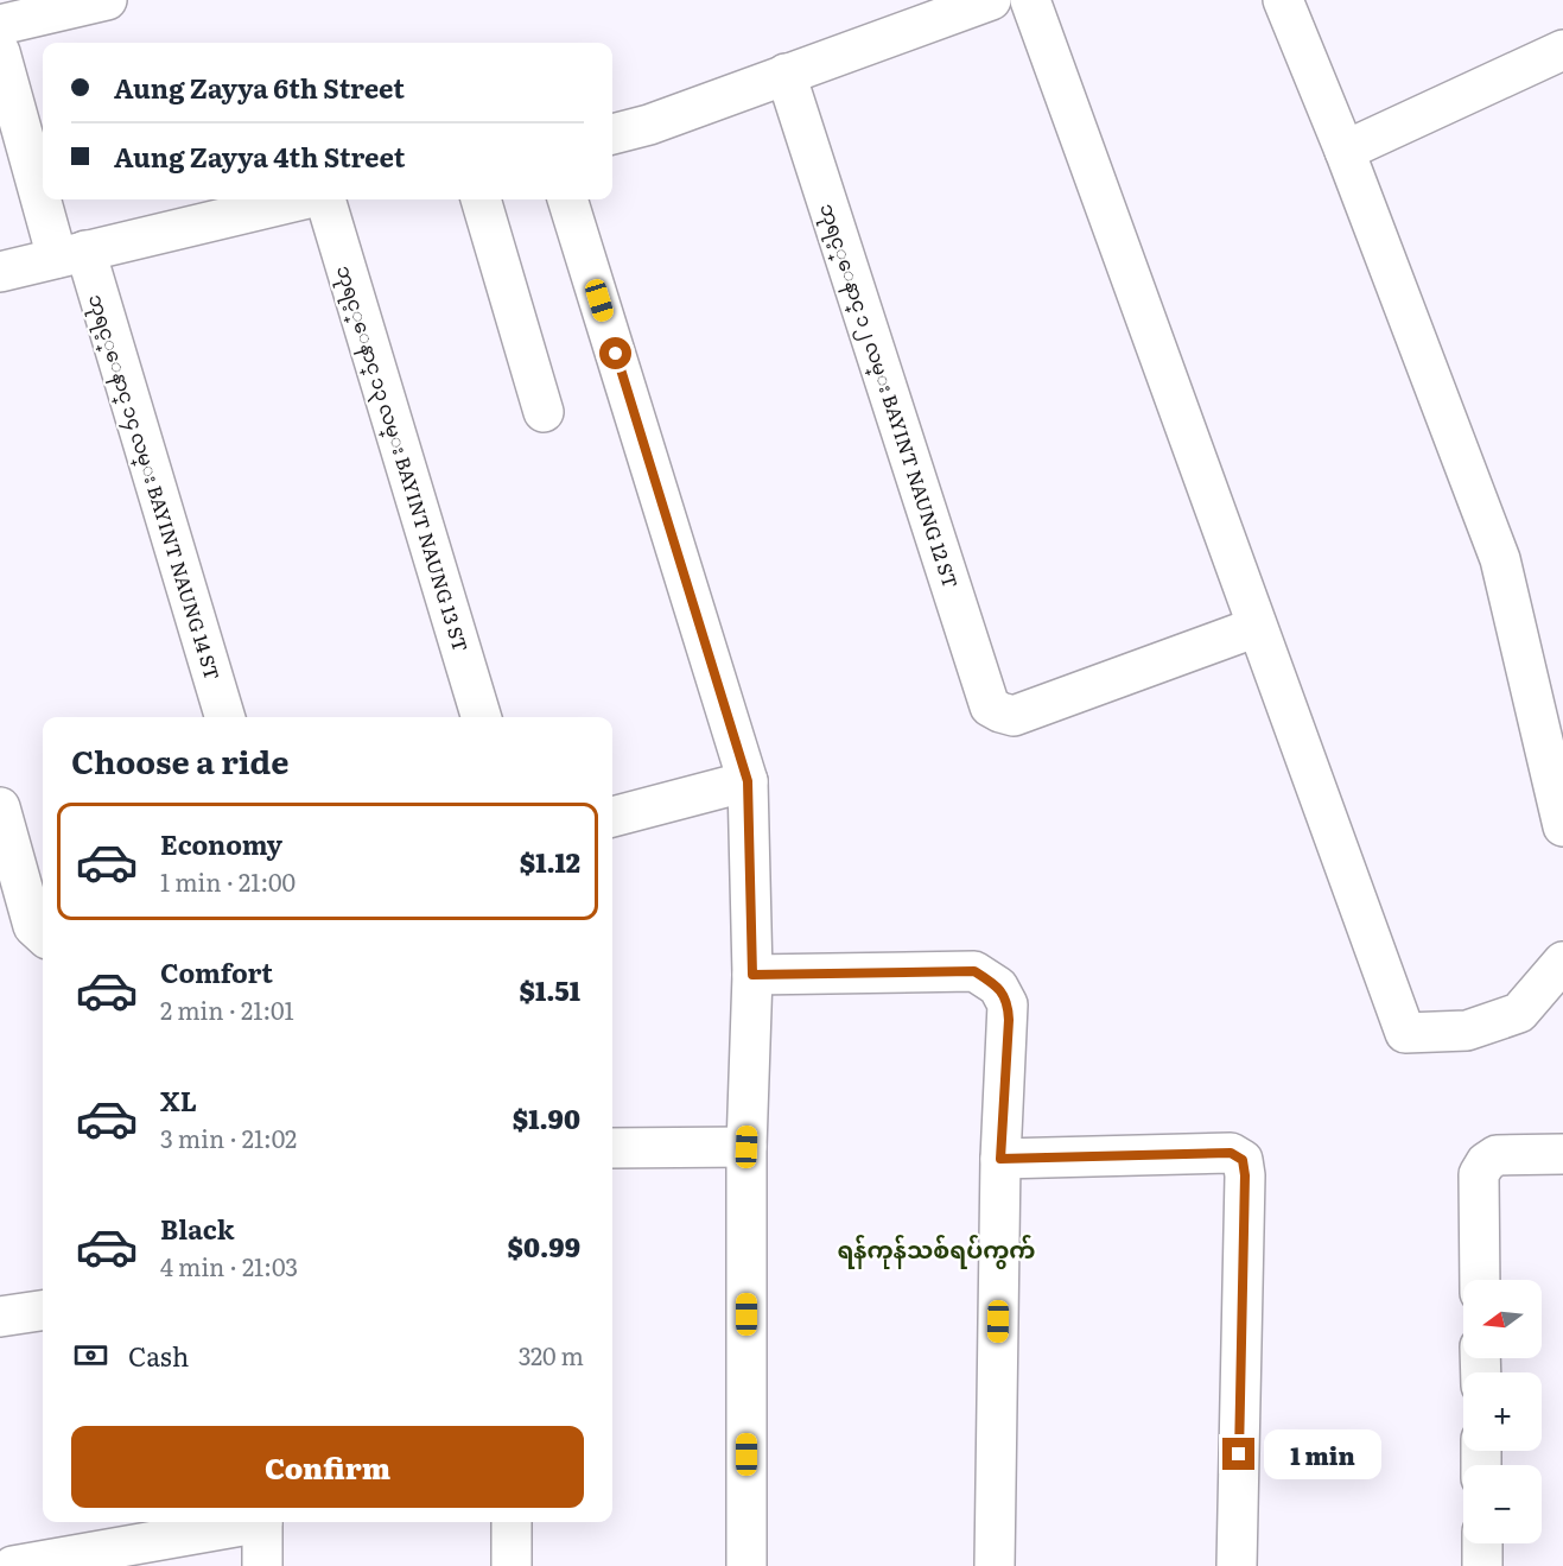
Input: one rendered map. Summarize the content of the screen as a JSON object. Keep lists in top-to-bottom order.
{
  "streets": {
    "street": ["ဘုရင့္ေနာင္ ၁၂ လမ္း BAYINT NAUNG 12 ST", "ဘုရင့္ေနာင္ ၁၃ လမ္း BAYINT NAUNG 13 ST", "ဘုရင့္ေနာင္ ၁၄ လမ္း BAYINT NAUNG 14 ST"]
  },
  "districts": ["ရန်ကုန်သစ်ရပ်ကွက်"],
  "north": "left",
  "page": {
    "banner": ["Aung Zayya 6th Street", "Aung Zayya 4th Street"],
    "heading": "Choose a ride",
    "list": [
      {
        "name": "Economy",
        "note": "1 min · 21:00",
        "value": "$1.12"
      },
      {
        "name": "Comfort",
        "note": "2 min · 21:01",
        "value": "$1.51"
      },
      {
        "name": "XL",
        "note": "3 min · 21:02",
        "value": "$1.90"
      },
      {
        "name": "Black",
        "note": "4 min · 21:03",
        "value": "$0.99"
      }
    ],
    "map_buttons": ["+", "−"],
    "pay": ["Cash", "320 m"],
    "buttons": "Confirm",
    "bubble": "1 min"
  }
}
